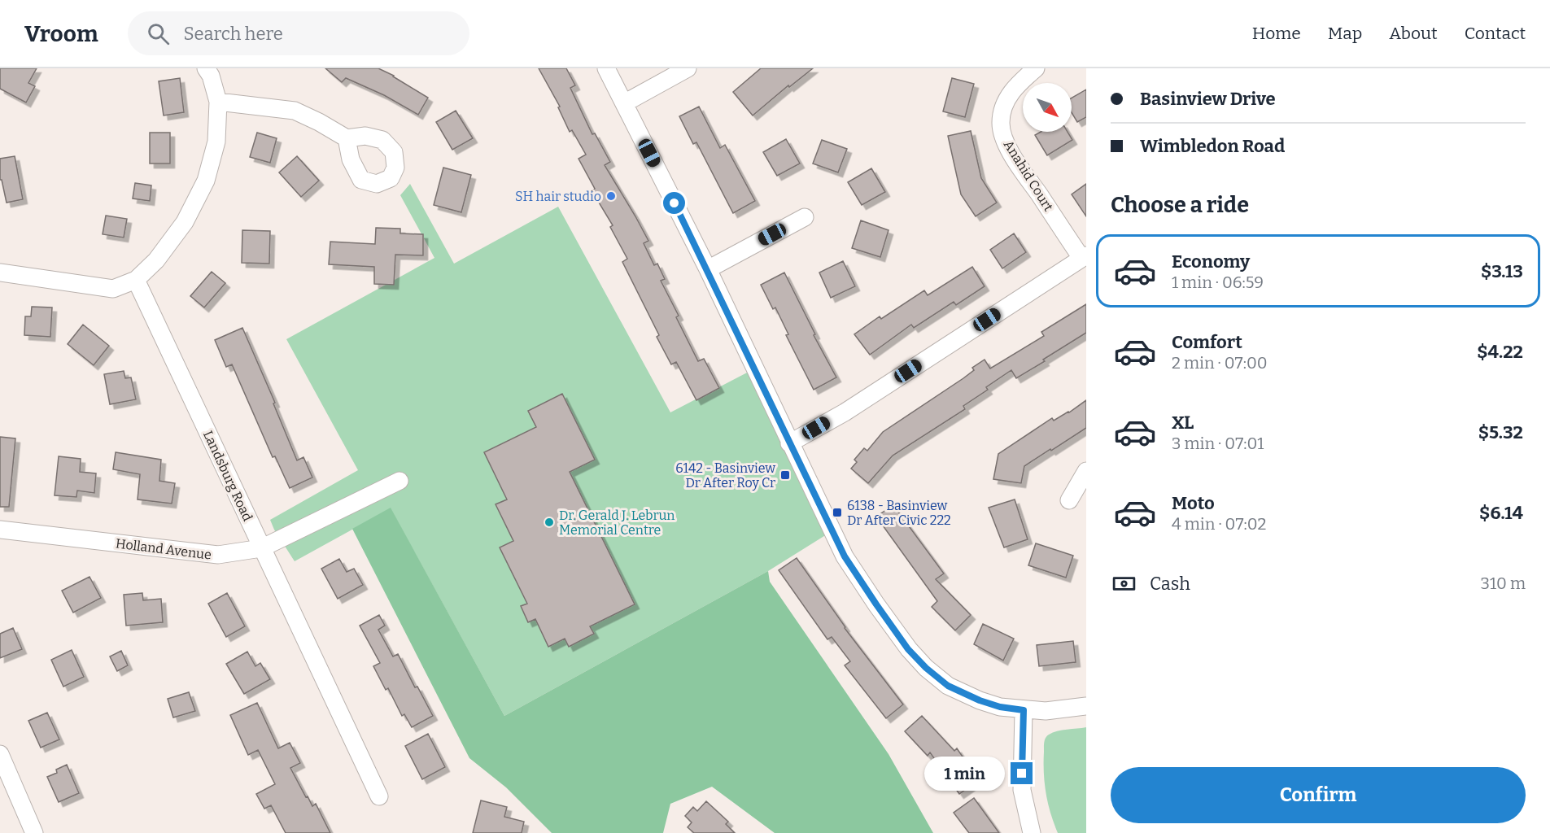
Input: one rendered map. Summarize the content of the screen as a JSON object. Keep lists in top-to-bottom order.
{
  "streets": {
    "street": ["Anahid Court", "Landsburg Road", "Holland Avenue"]
  },
  "crossings": [
    ["Landsburg Road", "Holland Avenue"]
  ],
  "places": {
    "other": ["SH hair studio", "Dr. Gerald J. Lebrun Memorial Centre"],
    "transit": ["6142 - Basinview Dr After Roy Cr", "6138 - Basinview Dr After Civic 222"]
  },
  "north": "bottom right",
  "page": {
    "header": "Vroom",
    "search": "Search here",
    "nav": [
      "Home",
      "Map",
      "About",
      "Contact"
    ],
    "banner": ["Basinview Drive", "Wimbledon Road"],
    "heading": "Choose a ride",
    "list": [
      {
        "name": "Economy",
        "note": "1 min · 06:59",
        "value": "$3.13"
      },
      {
        "name": "Comfort",
        "note": "2 min · 07:00",
        "value": "$4.22"
      },
      {
        "name": "XL",
        "note": "3 min · 07:01",
        "value": "$5.32"
      },
      {
        "name": "Moto",
        "note": "4 min · 07:02",
        "value": "$6.14"
      }
    ],
    "pay": ["Cash", "310 m"],
    "bubble": "1 min",
    "buttons": "Confirm"
  }
}
